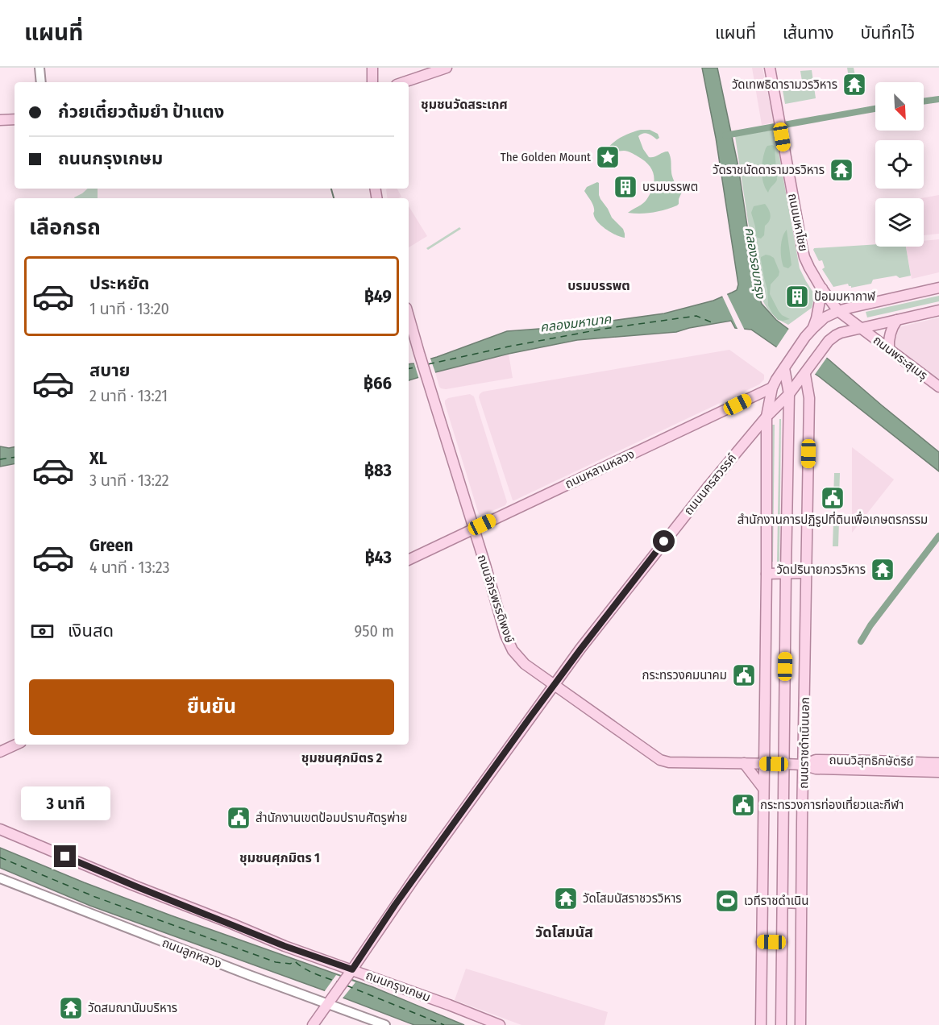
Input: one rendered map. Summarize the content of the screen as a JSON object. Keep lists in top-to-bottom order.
{
  "streets": {
    "main road": [
      "ถนนมหาไชย",
      "ถนนพระสุเมรุ",
      "ถนนหลานหลวง",
      "ถนนนครสวรรค์",
      "ถนนจักรพรรดิพงษ์",
      "ถนนราชดำเนินนอก",
      "ถนนวิสุทธิกษัตริย์",
      "ถนนกรุงเกษม"
    ],
    "street": ["ถนนลูกหลวง"]
  },
  "crossings": [
    ["ถนนมหาไชย", "ถนนพระสุเมรุ"],
    ["ถนนพระสุเมรุ", "ถนนนครสวรรค์"],
    ["ถนนหลานหลวง", "ถนนจักรพรรดิพงษ์"],
    ["ถนนนครสวรรค์", "ถนนจักรพรรดิพงษ์"],
    ["ถนนนครสวรรค์", "ถนนราชดำเนินนอก"],
    ["ถนนนครสวรรค์", "ถนนลูกหลวง"],
    ["ถนนนครสวรรค์", "ถนนกรุงเกษม"],
    ["ถนนจักรพรรดิพงษ์", "ถนนราชดำเนินนอก"],
    ["ถนนจักรพรรดิพงษ์", "ถนนวิสุทธิกษัตริย์"],
    ["ถนนราชดำเนินนอก", "ถนนวิสุทธิกษัตริย์"]
  ],
  "districts": [
    "ชุมชนวัดสระเกศ",
    "บรมบรรพต",
    "ชุมชนศุภมิตร 2",
    "ชุมชนศุภมิตร 1",
    "วัดโสมนัส"
  ],
  "water": ["คลองรอบกรุง", "คลองมหานาค"],
  "places": {
    "temple": [
      "วัดเทพธิดารามวรวิหาร",
      "วัดราชนัดดารามวรวิหาร",
      "วัดปรินายกวรวิหาร",
      "วัดโสมนัสราชวรวิหาร",
      "วัดสมณานัมบริหาร"
    ],
    "place": ["The Golden Mount"],
    "building": ["บรมบรรพต", "ป้อมมหากาฬ"],
    "public building": [
      "สำนักงานการปฏิรูปที่ดินเพื่อเกษตรกรรม",
      "กระทรวงคมนาคม",
      "กระทรวงการท่องเที่ยวและกีฬา",
      "สำนักงานเขตป้อมปราบศัตรูพ่าย"
    ],
    "sports": ["เวทีราชดำเนิน"]
  },
  "north": "bottom right",
  "page": {
    "header": "แผนที่",
    "nav": ["แผนที่", "เส้นทาง", "บันทึกไว้"],
    "banner": ["ก๋วยเตี๋ยวต้มยำ ป้าแตง", "ถนนกรุงเกษม"],
    "heading": "เลือกรถ",
    "list": [
      {
        "name": "ประหยัด",
        "note": "1 นาที · 13:20",
        "value": "฿49"
      },
      {
        "name": "สบาย",
        "note": "2 นาที · 13:21",
        "value": "฿66"
      },
      {
        "name": "XL",
        "note": "3 นาที · 13:22",
        "value": "฿83"
      },
      {
        "name": "Green",
        "note": "4 นาที · 13:23",
        "value": "฿43"
      }
    ],
    "pay": ["เงินสด", "950 m"],
    "buttons": "ยืนยัน",
    "bubble": "3 นาที"
  }
}
